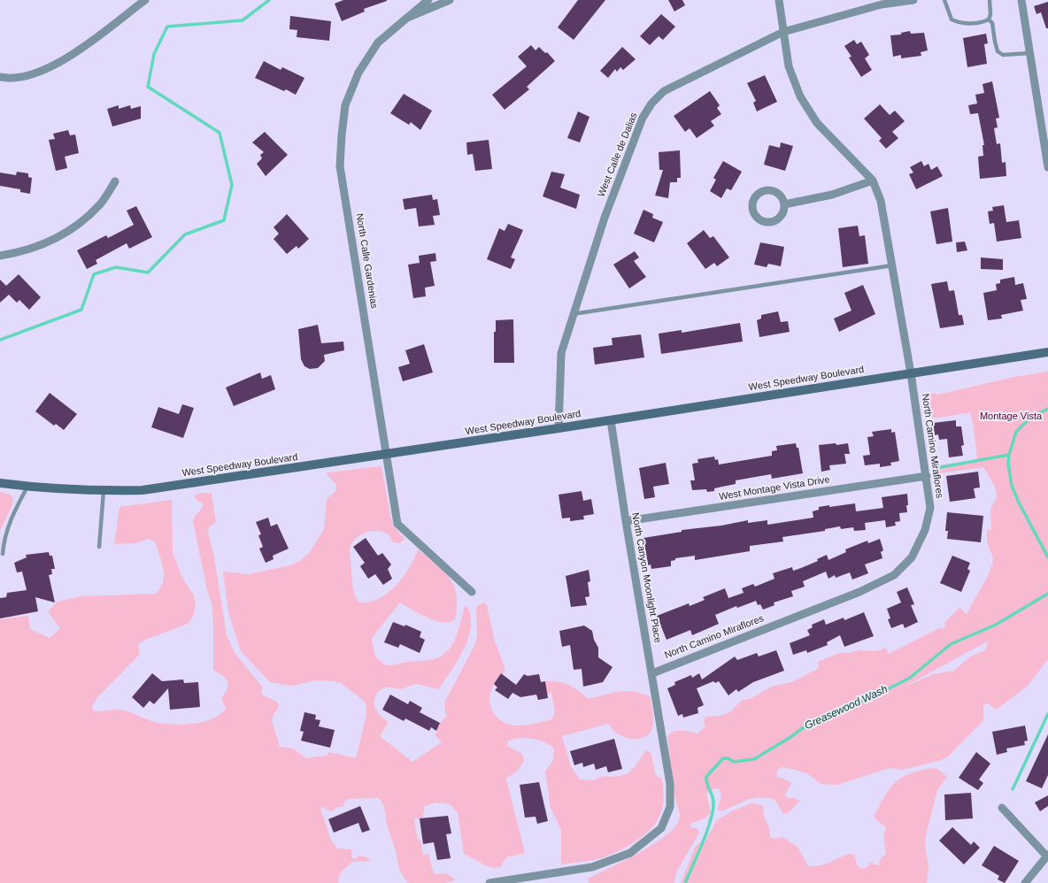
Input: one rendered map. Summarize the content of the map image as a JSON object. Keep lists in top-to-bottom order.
{
  "streets": {
    "main road": ["West Speedway Boulevard"],
    "street": [
      "West Calle de Dalias",
      "North Calle Gardenias",
      "North Camino Miraflores",
      "West Montage Vista Drive",
      "North Canyon Moonlight Place"
    ]
  },
  "crossings": [
    ["West Calle de Dalias", "West Speedway Boulevard"],
    ["West Calle de Dalias", "North Camino Miraflores"],
    ["North Calle Gardenias", "West Speedway Boulevard"],
    ["West Speedway Boulevard", "North Camino Miraflores"],
    ["West Speedway Boulevard", "North Canyon Moonlight Place"],
    ["North Camino Miraflores", "West Montage Vista Drive"],
    ["North Camino Miraflores", "North Canyon Moonlight Place"],
    ["West Montage Vista Drive", "North Canyon Moonlight Place"]
  ],
  "water": ["Greasewood Wash"],
  "parks": ["Montage Vista"]
}
